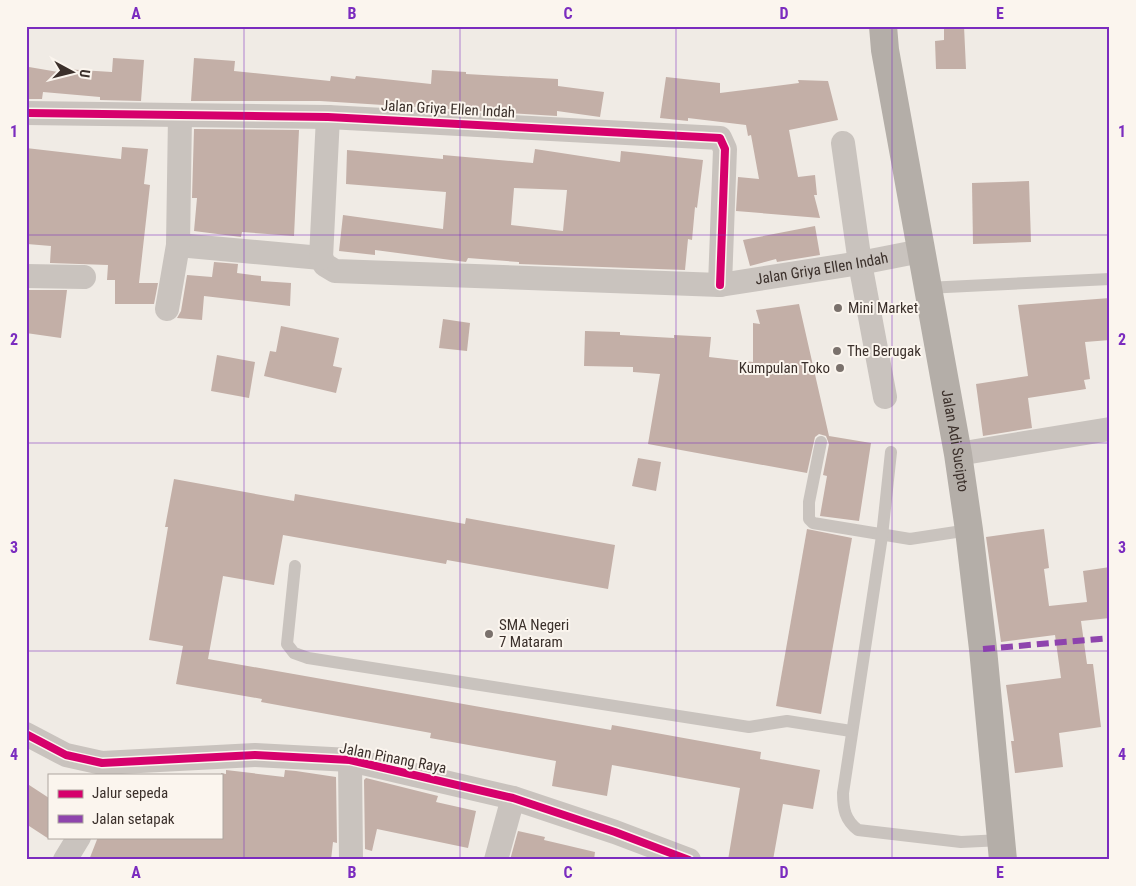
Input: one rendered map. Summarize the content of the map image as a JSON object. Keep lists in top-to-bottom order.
{
  "streets": {
    "highway": ["Jalan Adi Sucipto"],
    "street": ["Jalan Griya Ellen Indah", "Jalan Pinang Raya"]
  },
  "crossings": [
    ["Jalan Griya Ellen Indah", "Jalan Adi Sucipto"]
  ],
  "places": [
    "Mini Market",
    "The Berugak",
    "Kumpulan Toko",
    "SMA Negeri 7 Mataram"
  ],
  "legend": ["Jalur sepeda", "Jalan setapak"],
  "north": "right",
  "grid": {
    "columns": [
      "A",
      "B",
      "C",
      "D",
      "E"
    ],
    "rows": [
      "1",
      "2",
      "3",
      "4"
    ]
  }
}
